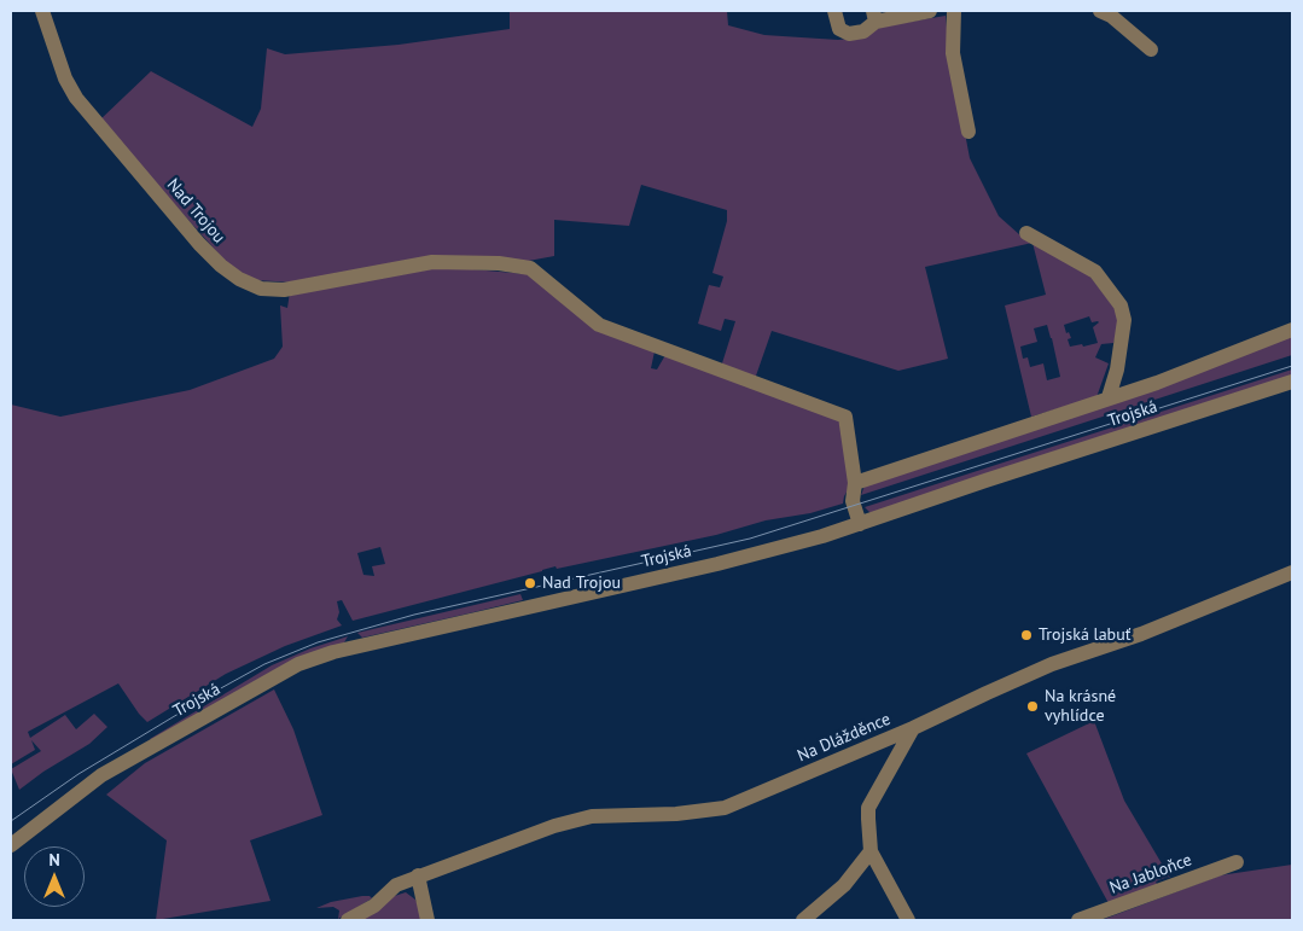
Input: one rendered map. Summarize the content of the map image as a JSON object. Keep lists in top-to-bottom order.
{
  "streets": {
    "street": [
      "Nad Trojou",
      "Trojská",
      "Na Dlážděnce",
      "Na Jabloňce"
    ]
  },
  "crossings": [
    ["Nad Trojou", "Trojská"]
  ],
  "places": ["Nad Trojou", "Trojská labuť", "Na krásné vyhlídce"],
  "north": "top"
}
